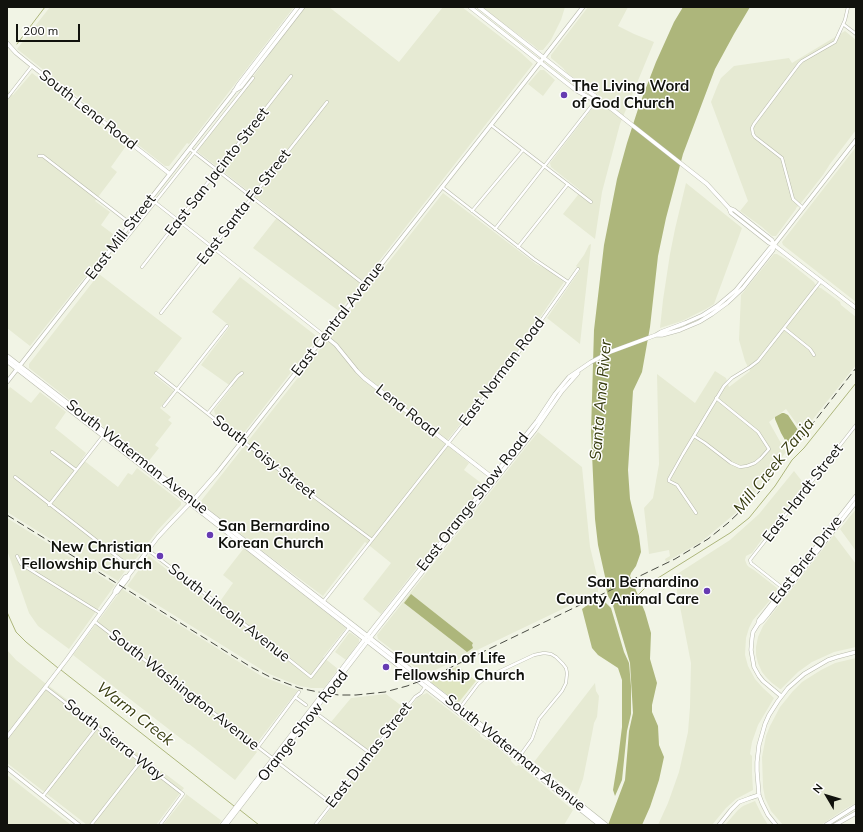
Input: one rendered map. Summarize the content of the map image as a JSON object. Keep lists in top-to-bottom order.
{
  "streets": {
    "main road": [
      "South Lena Road",
      "East Mill Street",
      "East Central Avenue",
      "Lena Road",
      "South Waterman Avenue",
      "East Orange Show Road",
      "East Brier Drive",
      "Orange Show Road"
    ],
    "street": [
      "East San Jacinto Street",
      "East Santa Fe Street",
      "East Norman Road",
      "South Foisy Street",
      "East Hardt Street",
      "South Lincoln Avenue",
      "South Washington Avenue",
      "South Sierra Way",
      "East Dumas Street"
    ]
  },
  "crossings": [
    ["South Lena Road", "East Mill Street"],
    ["East Mill Street", "South Waterman Avenue"],
    ["East Central Avenue", "Lena Road"],
    ["East Central Avenue", "South Waterman Avenue"],
    ["East Central Avenue", "South Foisy Street"],
    ["East Central Avenue", "South Lincoln Avenue"],
    ["East Central Avenue", "South Washington Avenue"],
    ["East Central Avenue", "South Sierra Way"],
    ["East Norman Road", "Lena Road"],
    ["East Norman Road", "South Waterman Avenue"],
    ["East Norman Road", "South Foisy Street"],
    ["Lena Road", "East Orange Show Road"],
    ["South Waterman Avenue", "East Orange Show Road"],
    ["South Waterman Avenue", "South Lincoln Avenue"],
    ["South Waterman Avenue", "Orange Show Road"],
    ["South Waterman Avenue", "East Dumas Street"],
    ["East Hardt Street", "East Brier Drive"],
    ["East Orange Show Road", "Orange Show Road"],
    ["South Washington Avenue", "Orange Show Road"],
    ["South Washington Avenue", "East Dumas Street"]
  ],
  "water": ["Santa Ana River", "Mill Creek Zanja", "Warm Creek"],
  "places": [
    "The Living Word of God Church",
    "San Bernardino Korean Church",
    "New Christian Fellowship Church",
    "San Bernardino County Animal Care",
    "Fountain of Life Fellowship Church"
  ],
  "scale_bar": "200 m",
  "north": "top left"
}
